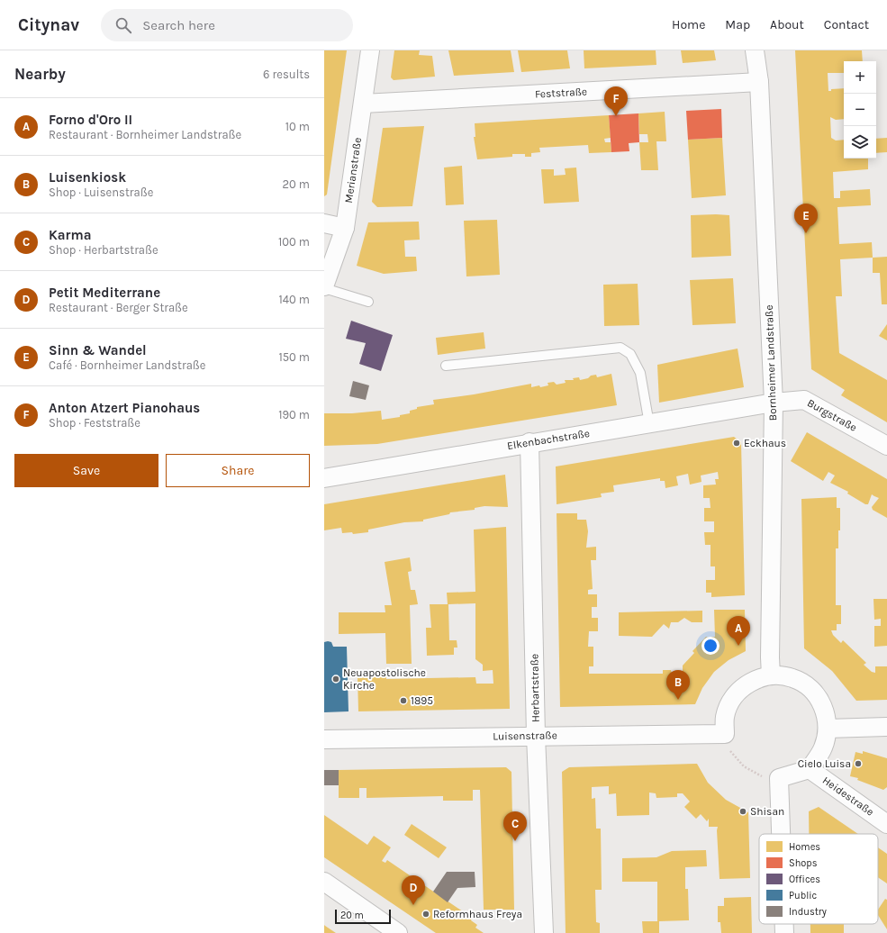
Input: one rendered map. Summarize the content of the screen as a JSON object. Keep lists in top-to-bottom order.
{
  "streets": {
    "street": [
      "Feststraße",
      "Merianstraße",
      "Bornheimer Landstraße",
      "Burgstraße",
      "Elkenbachstraße",
      "Herbartstraße",
      "Luisenstraße",
      "Heidestraße"
    ]
  },
  "crossings": [
    ["Feststraße", "Merianstraße"],
    ["Feststraße", "Bornheimer Landstraße"],
    ["Bornheimer Landstraße", "Burgstraße"],
    ["Bornheimer Landstraße", "Elkenbachstraße"],
    ["Bornheimer Landstraße", "Luisenstraße"],
    ["Bornheimer Landstraße", "Heidestraße"],
    ["Burgstraße", "Elkenbachstraße"],
    ["Elkenbachstraße", "Herbartstraße"],
    ["Herbartstraße", "Luisenstraße"],
    ["Luisenstraße", "Heidestraße"]
  ],
  "places": [
    "Eckhaus",
    "Neuapostolische Kirche",
    "1895",
    "Cielo Luisa",
    "Shisan",
    "Reformhaus Freya"
  ],
  "legend": [
    "Homes",
    "Shops",
    "Offices",
    "Public",
    "Industry"
  ],
  "scale_bar": "20 m",
  "page": {
    "header": "Citynav",
    "search": "Search here",
    "nav": [
      "Home",
      "Map",
      "About",
      "Contact"
    ],
    "heading": ["Nearby", "6 results"],
    "map_buttons": ["+", "−"],
    "pins": [
      "F",
      "E",
      "A",
      "B",
      "C",
      "D"
    ],
    "list": [
      {
        "mark": "A",
        "name": "Forno d'Oro II",
        "note": "Restaurant · Bornheimer Landstraße",
        "value": "10 m"
      },
      {
        "mark": "B",
        "name": "Luisenkiosk",
        "note": "Shop · Luisenstraße",
        "value": "20 m"
      },
      {
        "mark": "C",
        "name": "Karma",
        "note": "Shop · Herbartstraße",
        "value": "100 m"
      },
      {
        "mark": "D",
        "name": "Petit Mediterrane",
        "note": "Restaurant · Berger Straße",
        "value": "140 m"
      },
      {
        "mark": "E",
        "name": "Sinn & Wandel",
        "note": "Café · Bornheimer Landstraße",
        "value": "150 m"
      },
      {
        "mark": "F",
        "name": "Anton Atzert Pianohaus",
        "note": "Shop · Feststraße",
        "value": "190 m"
      }
    ],
    "buttons": ["Save", "Share"],
    "scale": "20 m"
  }
}
